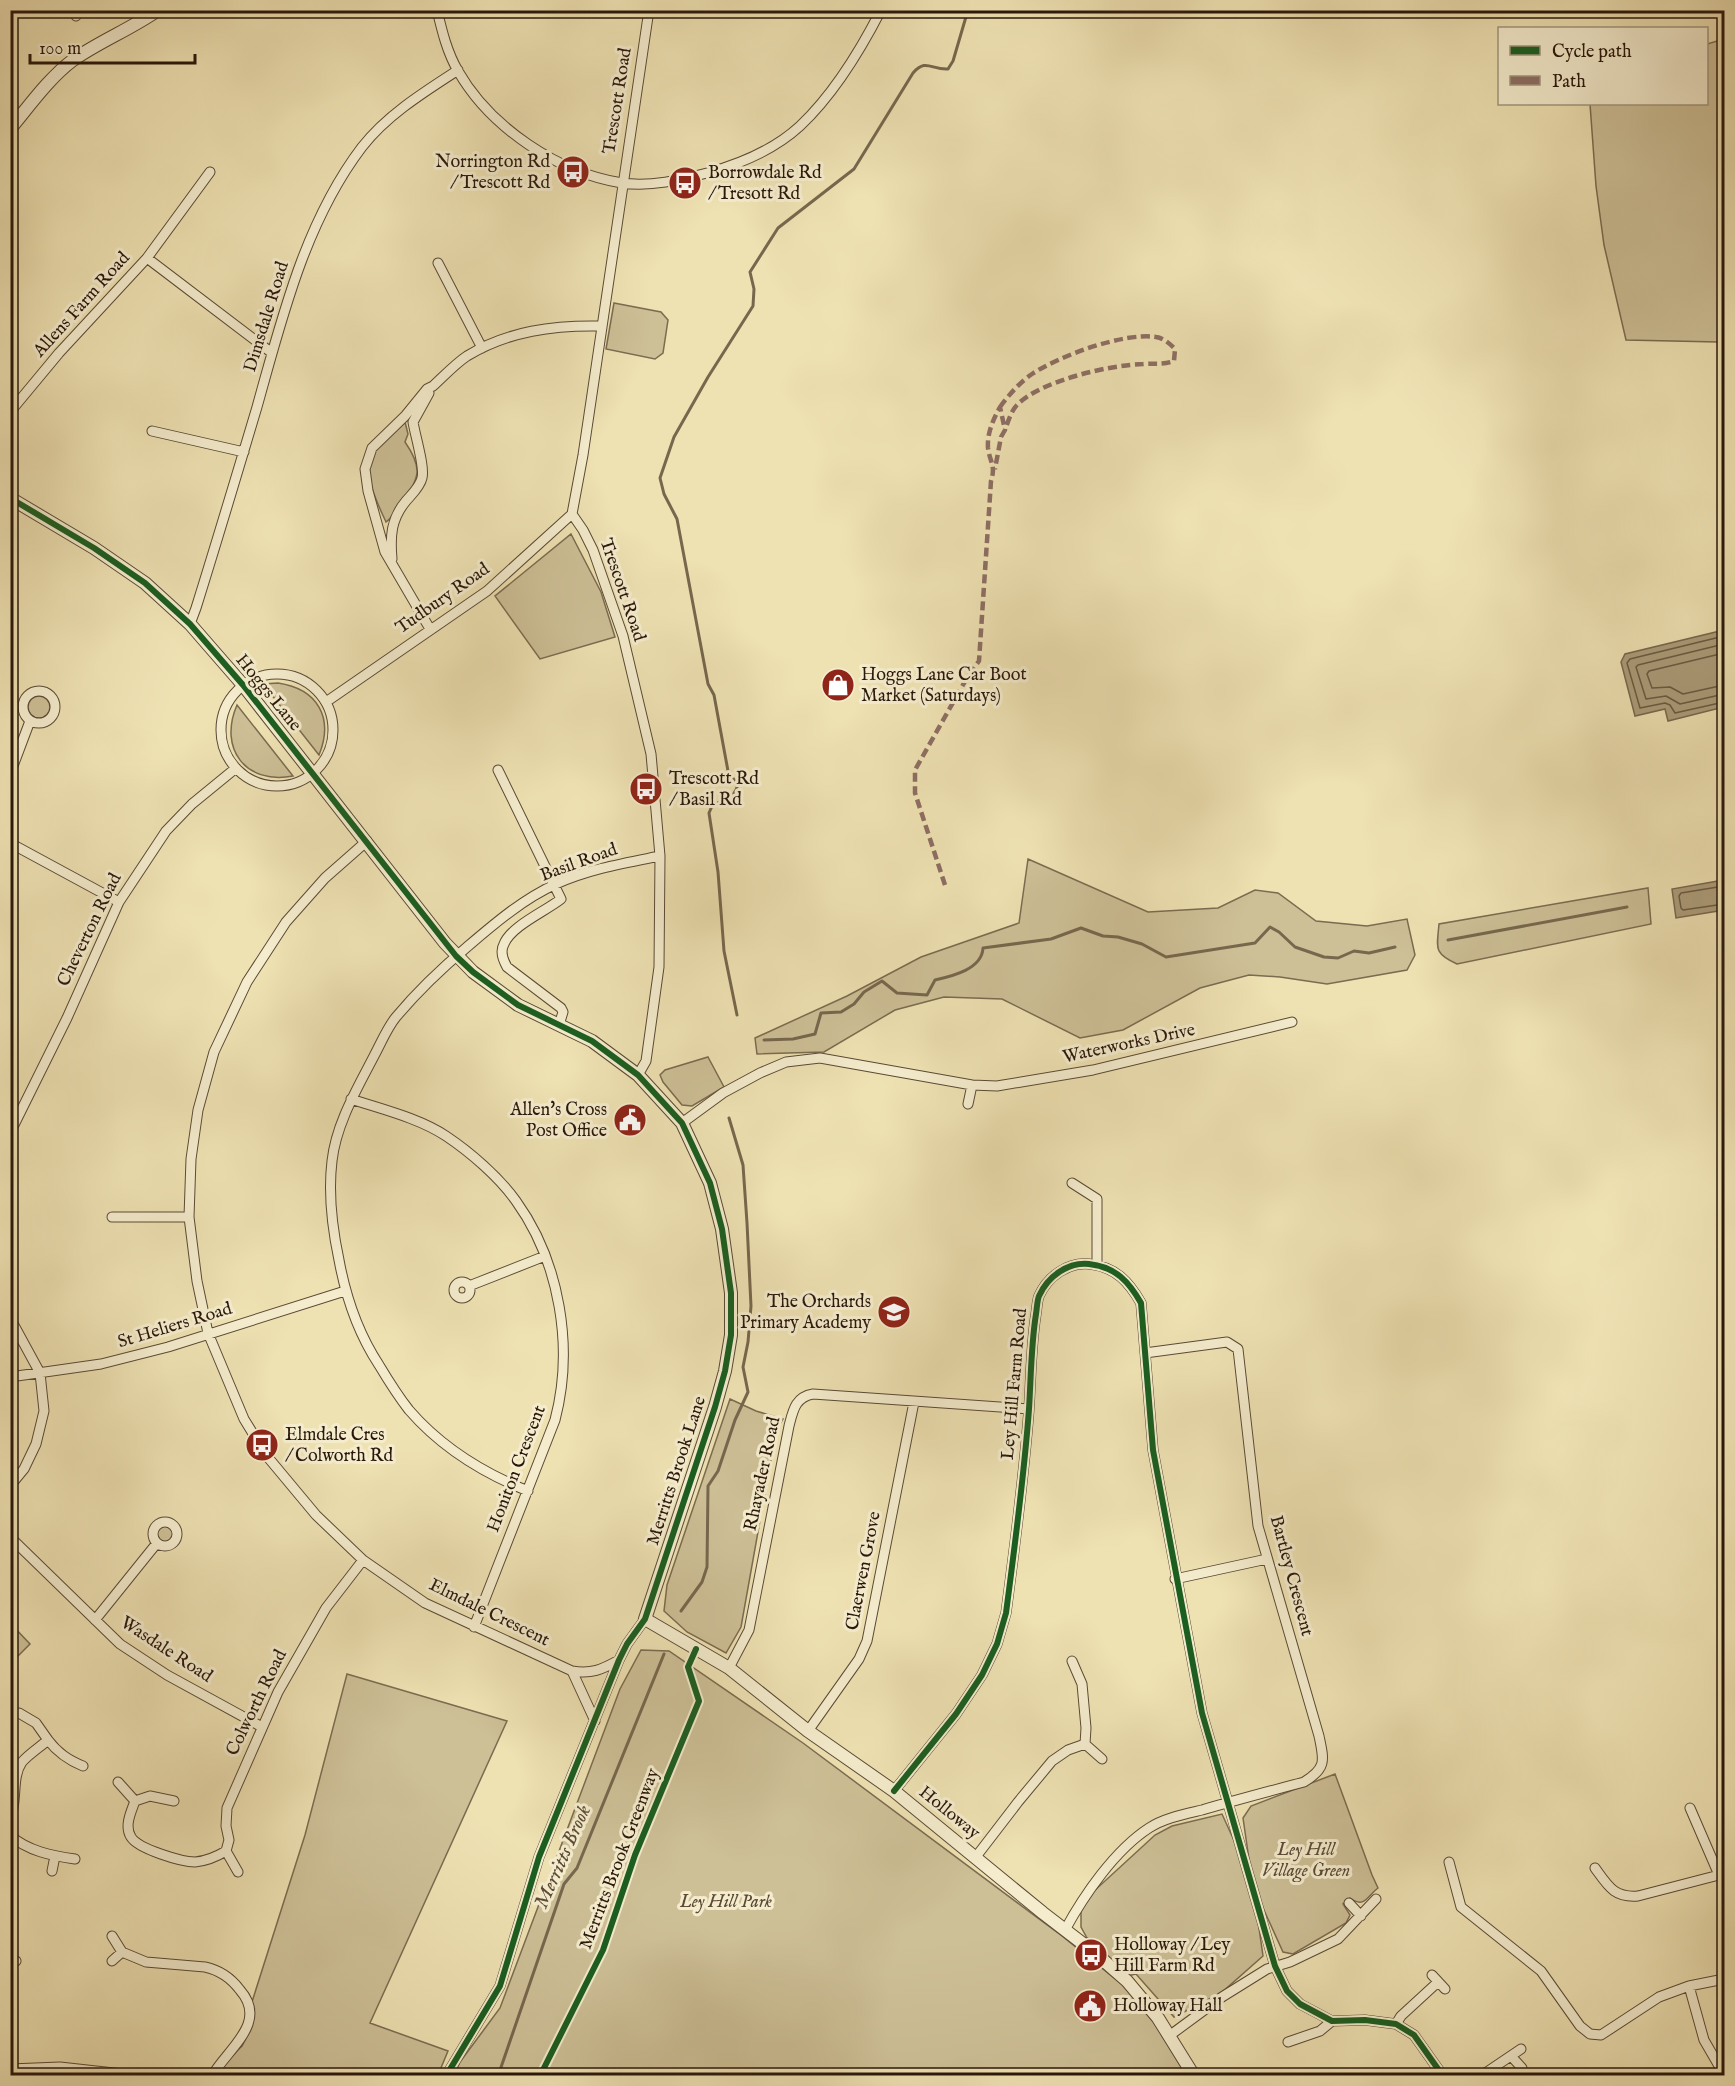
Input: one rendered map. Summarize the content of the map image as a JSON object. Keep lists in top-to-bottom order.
{
  "streets": {
    "street": [
      "Trescott Road",
      "Allens Farm Road",
      "Dimsdale Road",
      "Tudbury Road",
      "Hoggs Lane",
      "Basil Road",
      "Cheverton Road",
      "Waterworks Drive",
      "St Heliers Road",
      "Ley Hill Farm Road",
      "Honiton Crescent",
      "Merritts Brook Lane",
      "Rhayader Road",
      "Claerwen Grove",
      "Bartley Crescent",
      "Elmdale Crescent",
      "Wasdale Road",
      "Colworth Road",
      "Holloway"
    ],
    "cycle path": ["Merritts Brook Greenway"]
  },
  "crossings": [
    ["Trescott Road", "Tudbury Road"],
    ["Trescott Road", "Basil Road"],
    ["Trescott Road", "Merritts Brook Lane"],
    ["Allens Farm Road", "Dimsdale Road"],
    ["Dimsdale Road", "Hoggs Lane"],
    ["Hoggs Lane", "Basil Road"],
    ["Hoggs Lane", "Merritts Brook Lane"],
    ["Hoggs Lane", "Elmdale Crescent"],
    ["Basil Road", "St Heliers Road"],
    ["Basil Road", "Honiton Crescent"],
    ["Basil Road", "Merritts Brook Lane"],
    ["Waterworks Drive", "Merritts Brook Lane"],
    ["St Heliers Road", "Elmdale Crescent"],
    ["Ley Hill Farm Road", "Rhayader Road"],
    ["Ley Hill Farm Road", "Holloway"],
    ["Honiton Crescent", "Elmdale Crescent"],
    ["Merritts Brook Lane", "Elmdale Crescent"],
    ["Merritts Brook Lane", "Holloway"],
    ["Rhayader Road", "Claerwen Grove"],
    ["Rhayader Road", "Holloway"],
    ["Claerwen Grove", "Holloway"],
    ["Bartley Crescent", "Holloway"],
    ["Elmdale Crescent", "Colworth Road"],
    ["Wasdale Road", "Colworth Road"]
  ],
  "water": ["Merritts Brook"],
  "parks": ["Ley Hill Village Green", "Ley Hill Park"],
  "places": {
    "bus stop": [
      "Norrington Rd / Trescott Rd",
      "Borrowdale Rd / Tresott Rd",
      "Trescott Rd / Basil Rd",
      "Elmdale Cres / Colworth Rd",
      "Holloway / Ley Hill Farm Rd"
    ],
    "shop": ["Hoggs Lane Car Boot Market (Saturdays)"],
    "public building": ["Allen's Cross Post Office", "Holloway Hall"],
    "school or university": ["The Orchards Primary Academy"]
  },
  "legend": ["Cycle path", "Path"],
  "scale_bar": "100 m"
}
